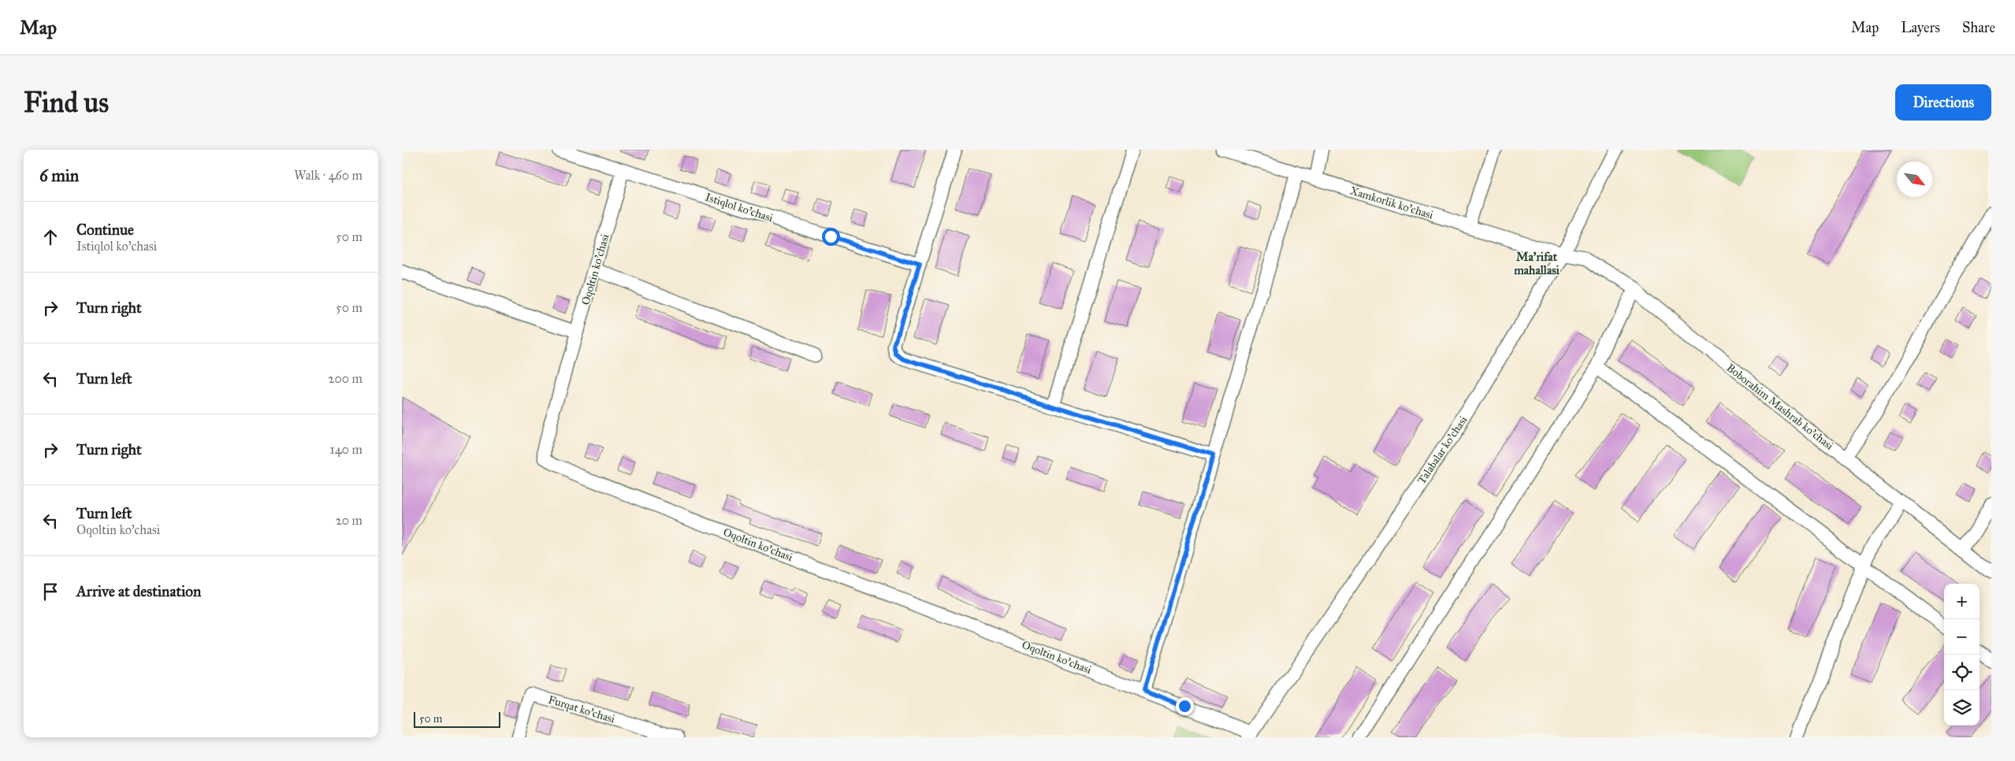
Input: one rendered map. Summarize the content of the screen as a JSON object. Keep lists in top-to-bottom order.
{
  "streets": {
    "street": [
      "Xamkorlik ko'chasi",
      "Istiqlol ko'chasi",
      "Oqoltin ko'chasi",
      "Boborahim Mashrab ko'chasi",
      "Talabalar ko'chasi",
      "Furqat ko'chasi"
    ]
  },
  "crossings": [
    ["Xamkorlik ko'chasi", "Boborahim Mashrab ko'chasi"],
    ["Xamkorlik ko'chasi", "Talabalar ko'chasi"],
    ["Istiqlol ko'chasi", "Oqoltin ko'chasi"],
    ["Oqoltin ko'chasi", "Talabalar ko'chasi"],
    ["Boborahim Mashrab ko'chasi", "Talabalar ko'chasi"]
  ],
  "districts": ["Ma'rifat mahallasi"],
  "scale_bar": "50 m",
  "north": "bottom right",
  "page": {
    "header": "Map",
    "nav": ["Map", "Layers", "Share"],
    "buttons": "Directions",
    "title": "Find us",
    "heading": ["6 min", "Walk · 460 m"],
    "list": [
      ["Continue", "Istiqlol ko'chasi", "50 m"],
      ["Turn right", "50 m"],
      ["Turn left", "200 m"],
      ["Turn right", "140 m"],
      ["Turn left", "Oqoltin ko'chasi", "20 m"],
      "Arrive at destination"
    ],
    "map_buttons": ["+", "−"],
    "scale": "50 m"
  }
}
